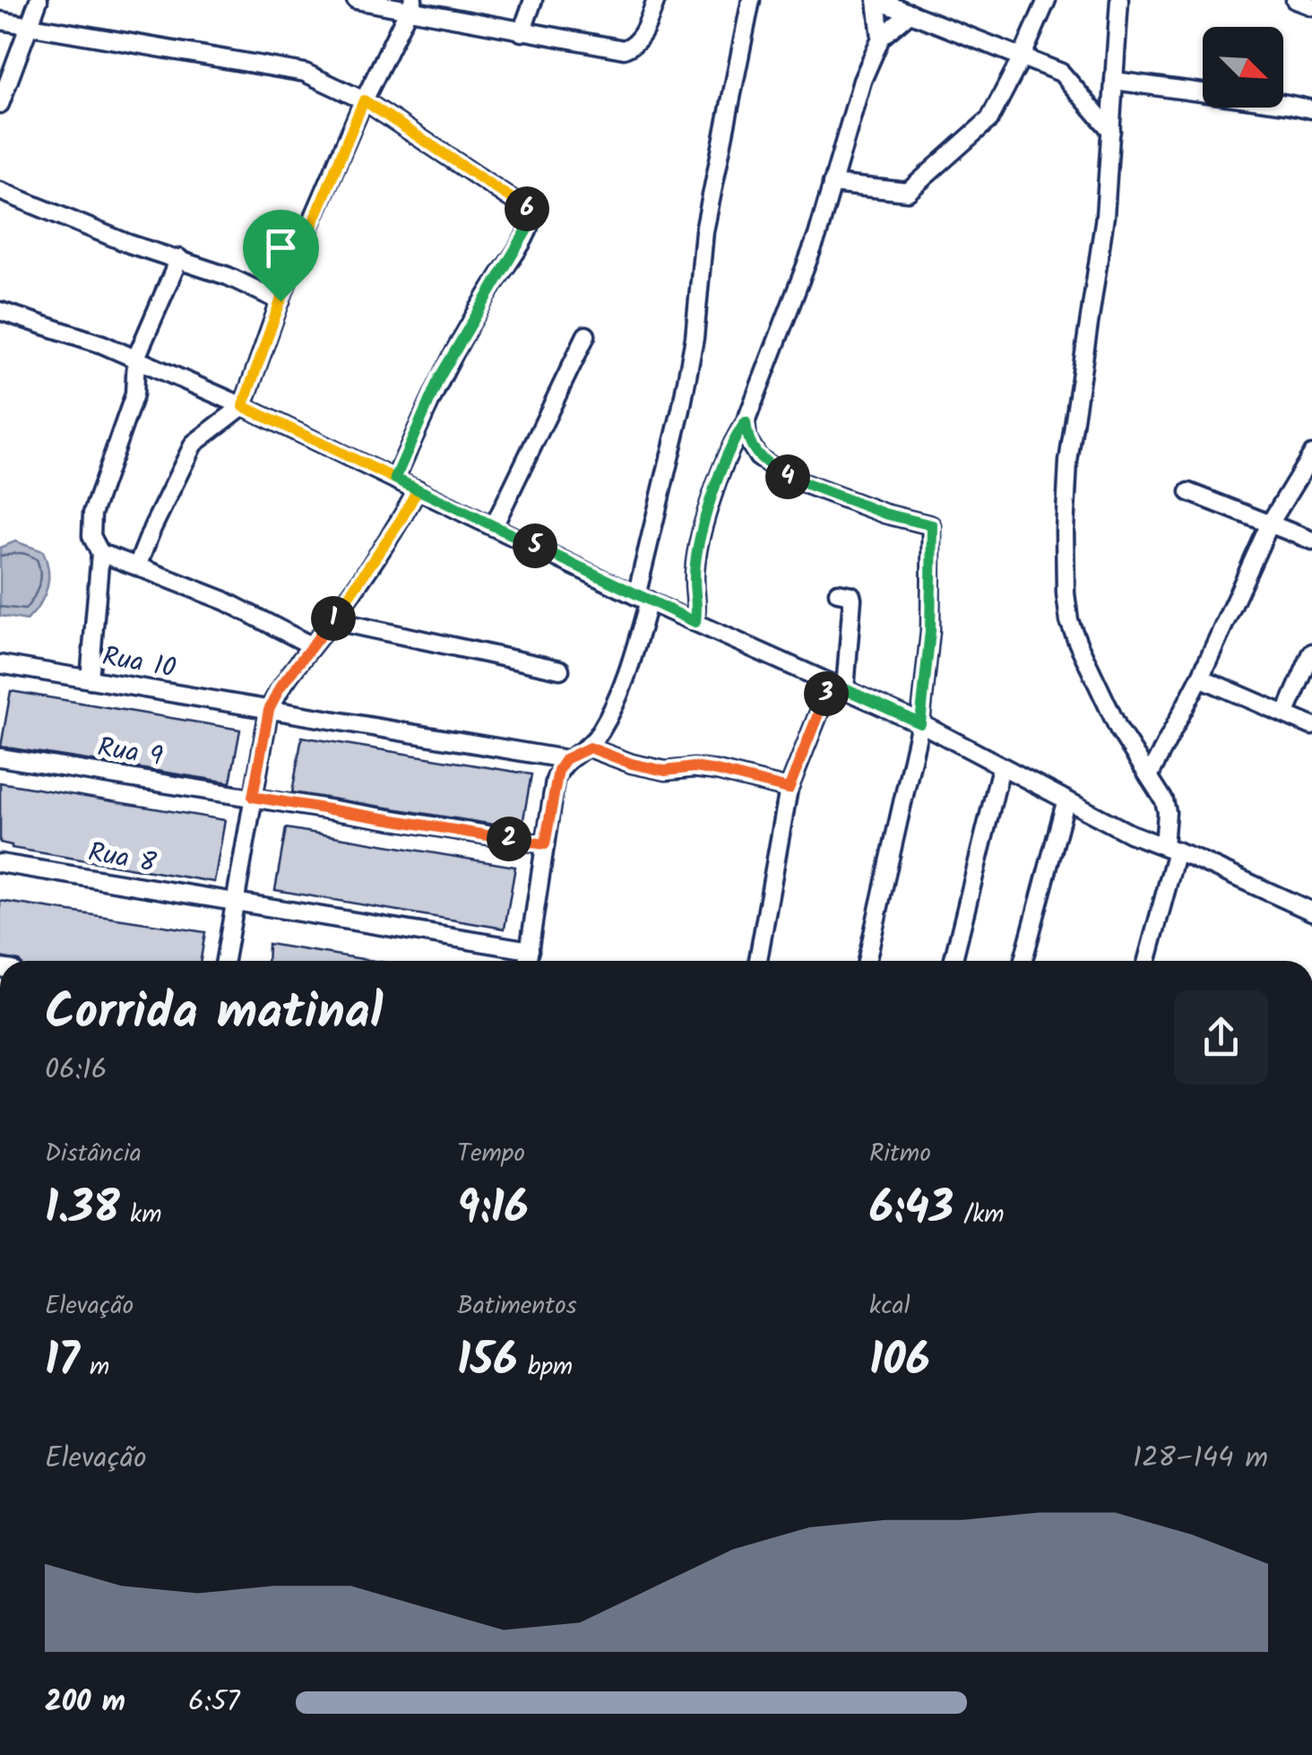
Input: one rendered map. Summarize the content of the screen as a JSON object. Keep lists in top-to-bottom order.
{
  "streets": {
    "street": ["Rua 10", "Rua 9", "Rua 8"]
  },
  "north": "bottom right",
  "page": {
    "pins": [
      "6",
      "4",
      "5",
      "1",
      "3",
      "2"
    ],
    "heading": ["Corrida matinal", "06:16"],
    "stats": [
      ["Distância", "1.38 km"],
      ["Tempo", "9:16"],
      ["Ritmo", "6:43 /km"],
      ["Elevação", "17 m"],
      ["Batimentos", "156 bpm"],
      ["kcal", "106"]
    ],
    "chart": ["Elevação", "128–144 m"],
    "list": [
      {
        "name": "200 m",
        "note": "6:57"
      }
    ]
  }
}
